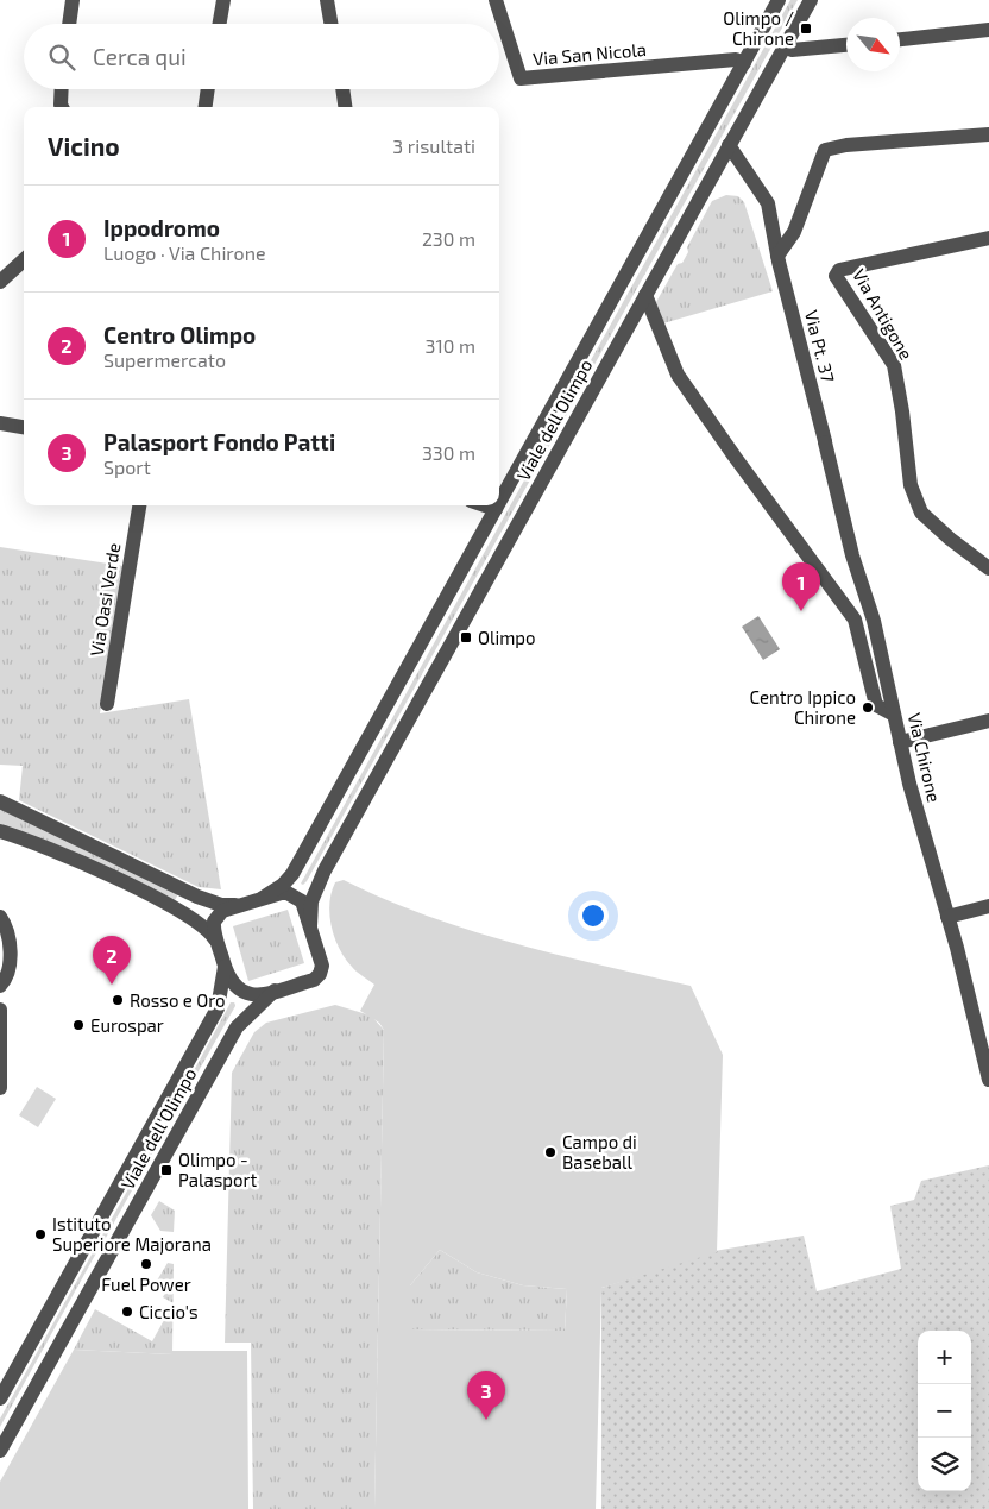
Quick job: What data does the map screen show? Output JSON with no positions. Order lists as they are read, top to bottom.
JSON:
{
  "streets": {
    "street": [
      "Via San Nicola",
      "Via Antigone",
      "Via Pt. 37",
      "Viale dell'Olimpo",
      "Via Oasi Verde",
      "Via Chirone"
    ]
  },
  "crossings": [
    ["Via San Nicola", "Viale dell'Olimpo"],
    ["Via Pt. 37", "Via Chirone"]
  ],
  "places": {
    "transit": ["Olimpo / Chirone", "Olimpo", "Olimpo - Palasport"],
    "other": [
      "Centro Ippico Chirone",
      "Rosso e Oro",
      "Eurospar",
      "Campo di Baseball",
      "Istituto Superiore Majorana",
      "Fuel Power",
      "Ciccio's"
    ]
  },
  "north": "bottom right",
  "page": {
    "search": "Cerca qui",
    "heading": ["Vicino", "3 risultati"],
    "list": [
      {
        "mark": "1",
        "name": "Ippodromo",
        "note": "Luogo · Via Chirone",
        "value": "230 m"
      },
      {
        "mark": "2",
        "name": "Centro Olimpo",
        "note": "Supermercato",
        "value": "310 m"
      },
      {
        "mark": "3",
        "name": "Palasport Fondo Patti",
        "note": "Sport",
        "value": "330 m"
      }
    ],
    "pins": ["1", "2", "3"],
    "map_buttons": ["+", "−"]
  }
}
